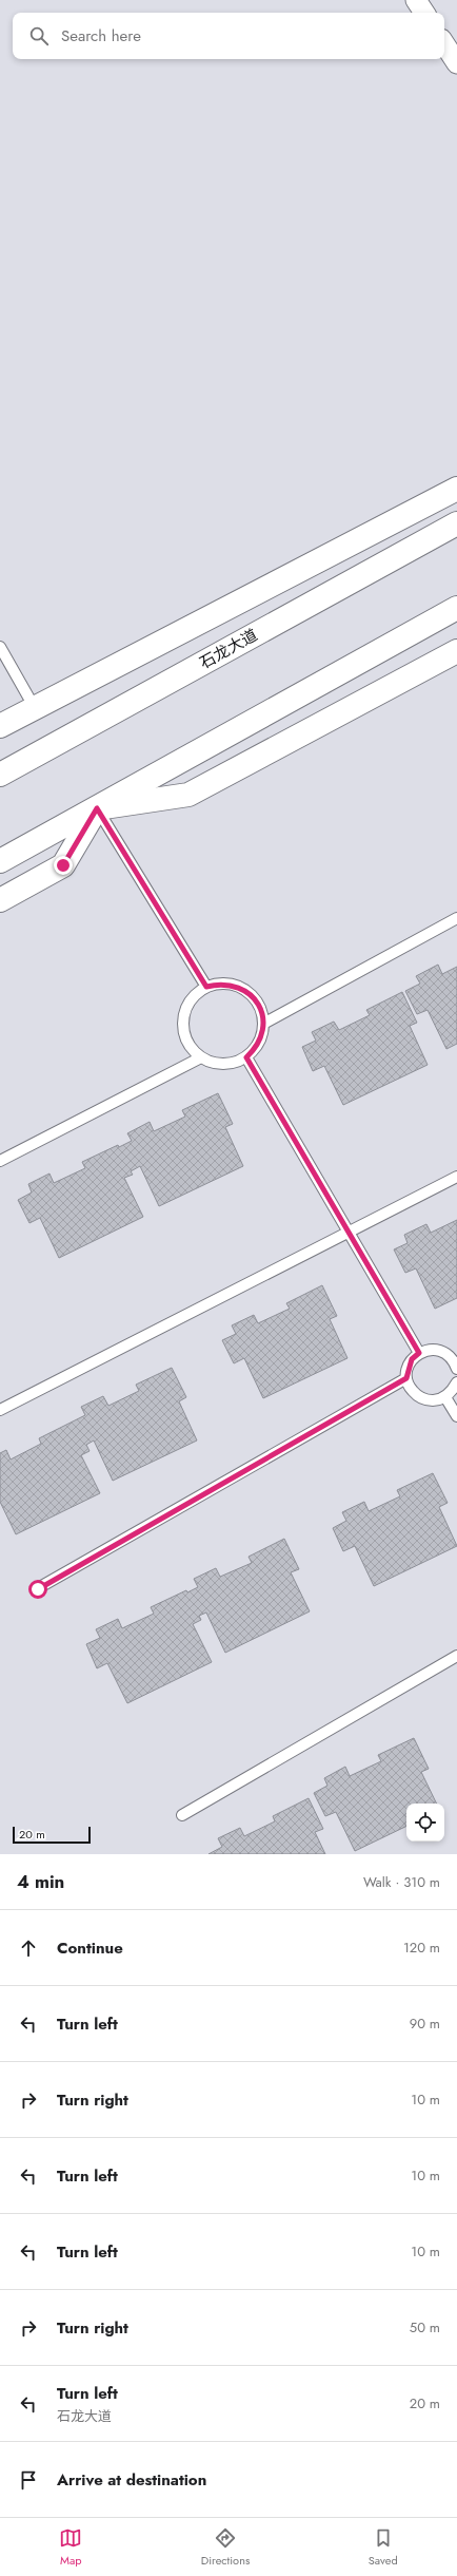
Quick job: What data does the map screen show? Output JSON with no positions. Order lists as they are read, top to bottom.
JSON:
{
  "streets": {
    "street": ["石龙大道"]
  },
  "scale_bar": "20 m",
  "page": {
    "search": "Search here",
    "scale": "20 m",
    "heading": ["4 min", "Walk · 310 m"],
    "list": [
      ["Continue", "120 m"],
      ["Turn left", "90 m"],
      ["Turn right", "10 m"],
      ["Turn left", "10 m"],
      ["Turn left", "10 m"],
      ["Turn right", "50 m"],
      ["Turn left", "石龙大道", "20 m"],
      "Arrive at destination"
    ],
    "nav": ["Map", "Directions", "Saved"]
  }
}
